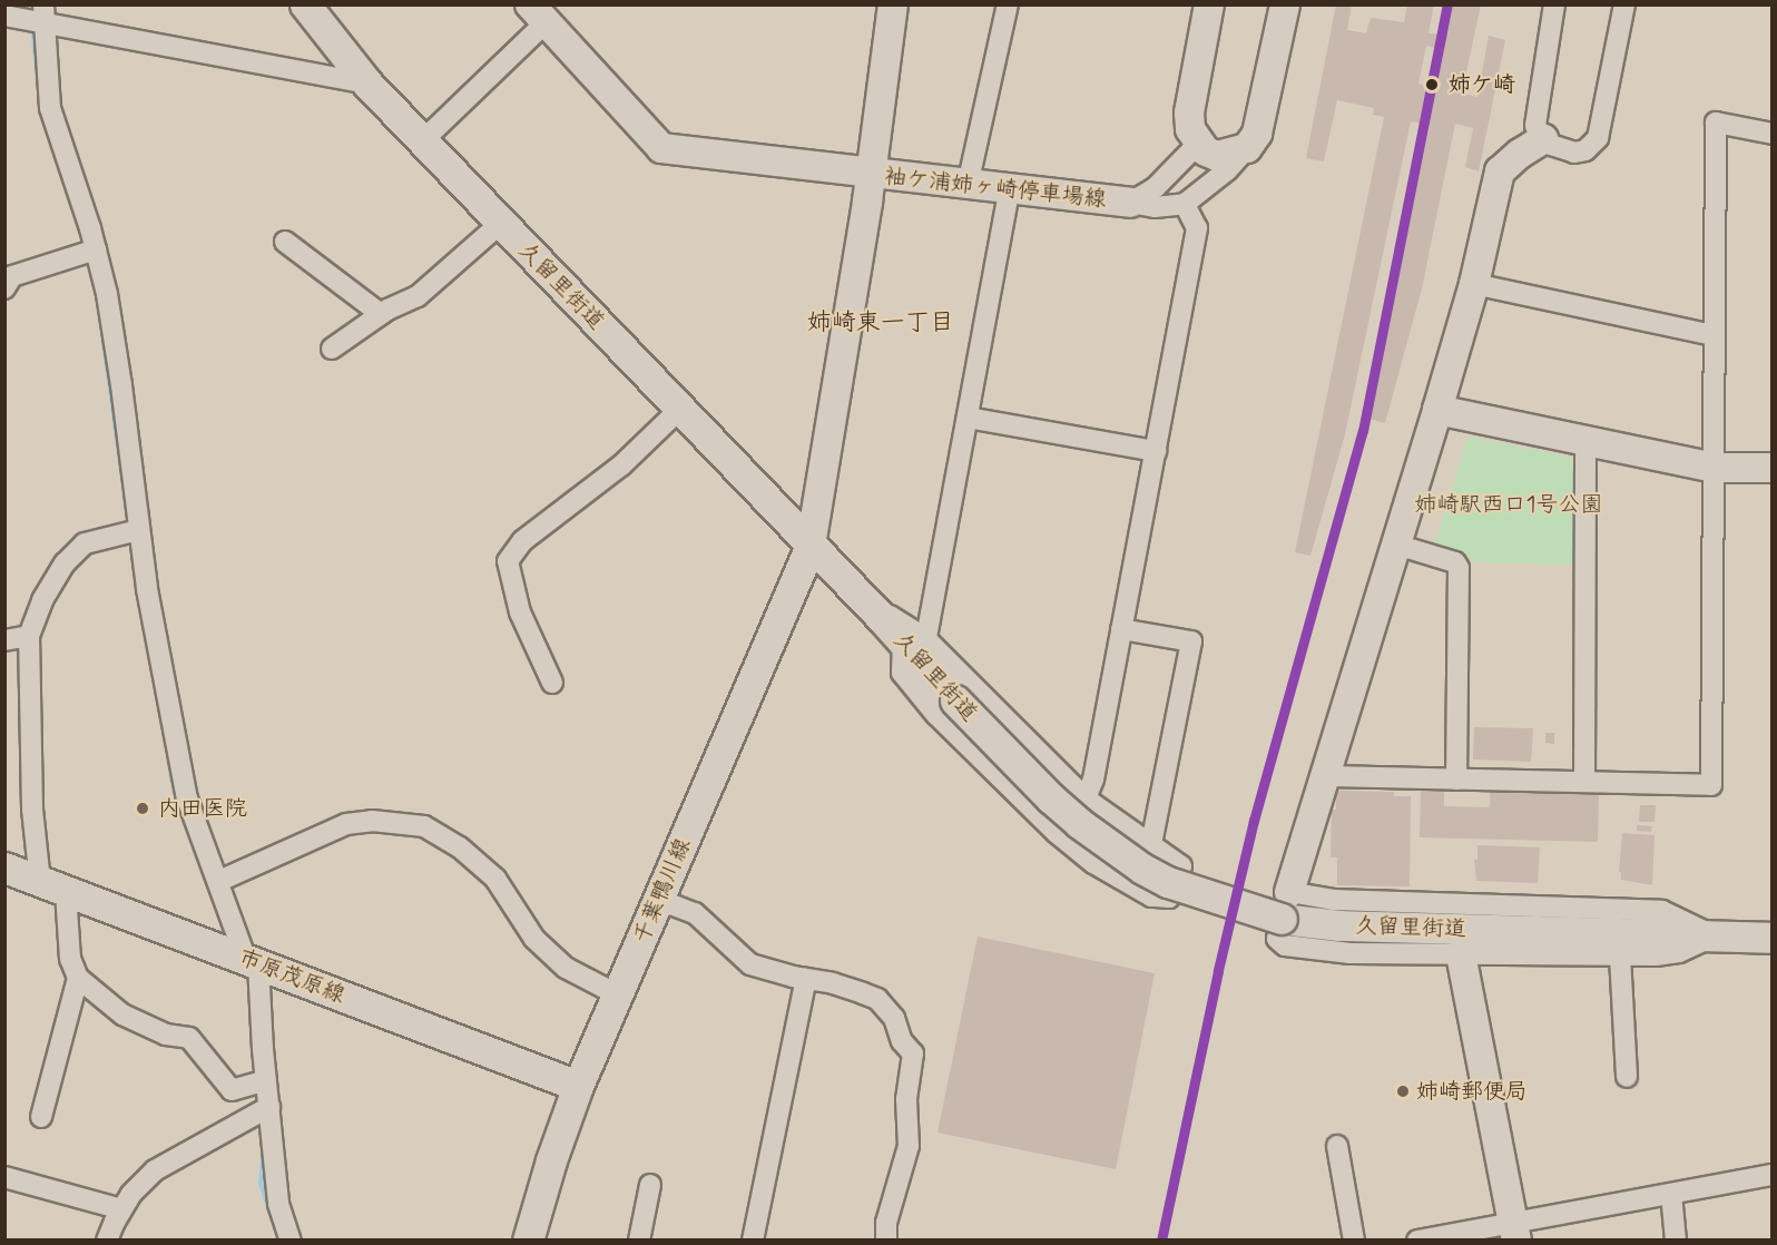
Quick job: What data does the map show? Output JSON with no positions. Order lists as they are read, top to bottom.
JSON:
{
  "streets": {
    "main road": ["久留里街道", "千葉鴨川線", "市原茂原線"],
    "street": ["袖ケ浦姉ヶ崎停車場線"]
  },
  "crossings": [
    ["久留里街道", "千葉鴨川線"],
    ["千葉鴨川線", "市原茂原線"]
  ],
  "districts": ["姉崎東一丁目"],
  "parks": ["姉崎駅西口1号公園"],
  "places": ["姉ケ崎", "内田医院", "姉崎郵便局"]
}
